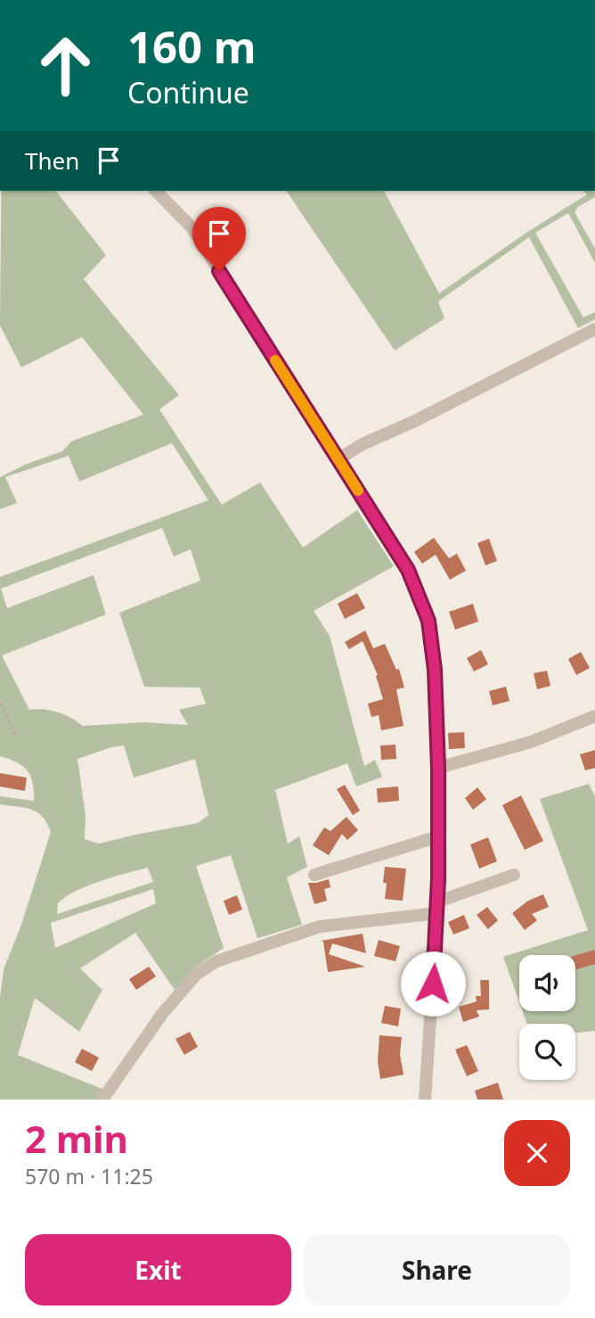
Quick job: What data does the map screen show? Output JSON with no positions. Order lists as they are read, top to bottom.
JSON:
{
  "page": {
    "turn": ["160 m", "Continue"],
    "then": "Then",
    "heading": ["2 min", "570 m · 11:25"],
    "buttons": ["Exit", "Share"]
  }
}
